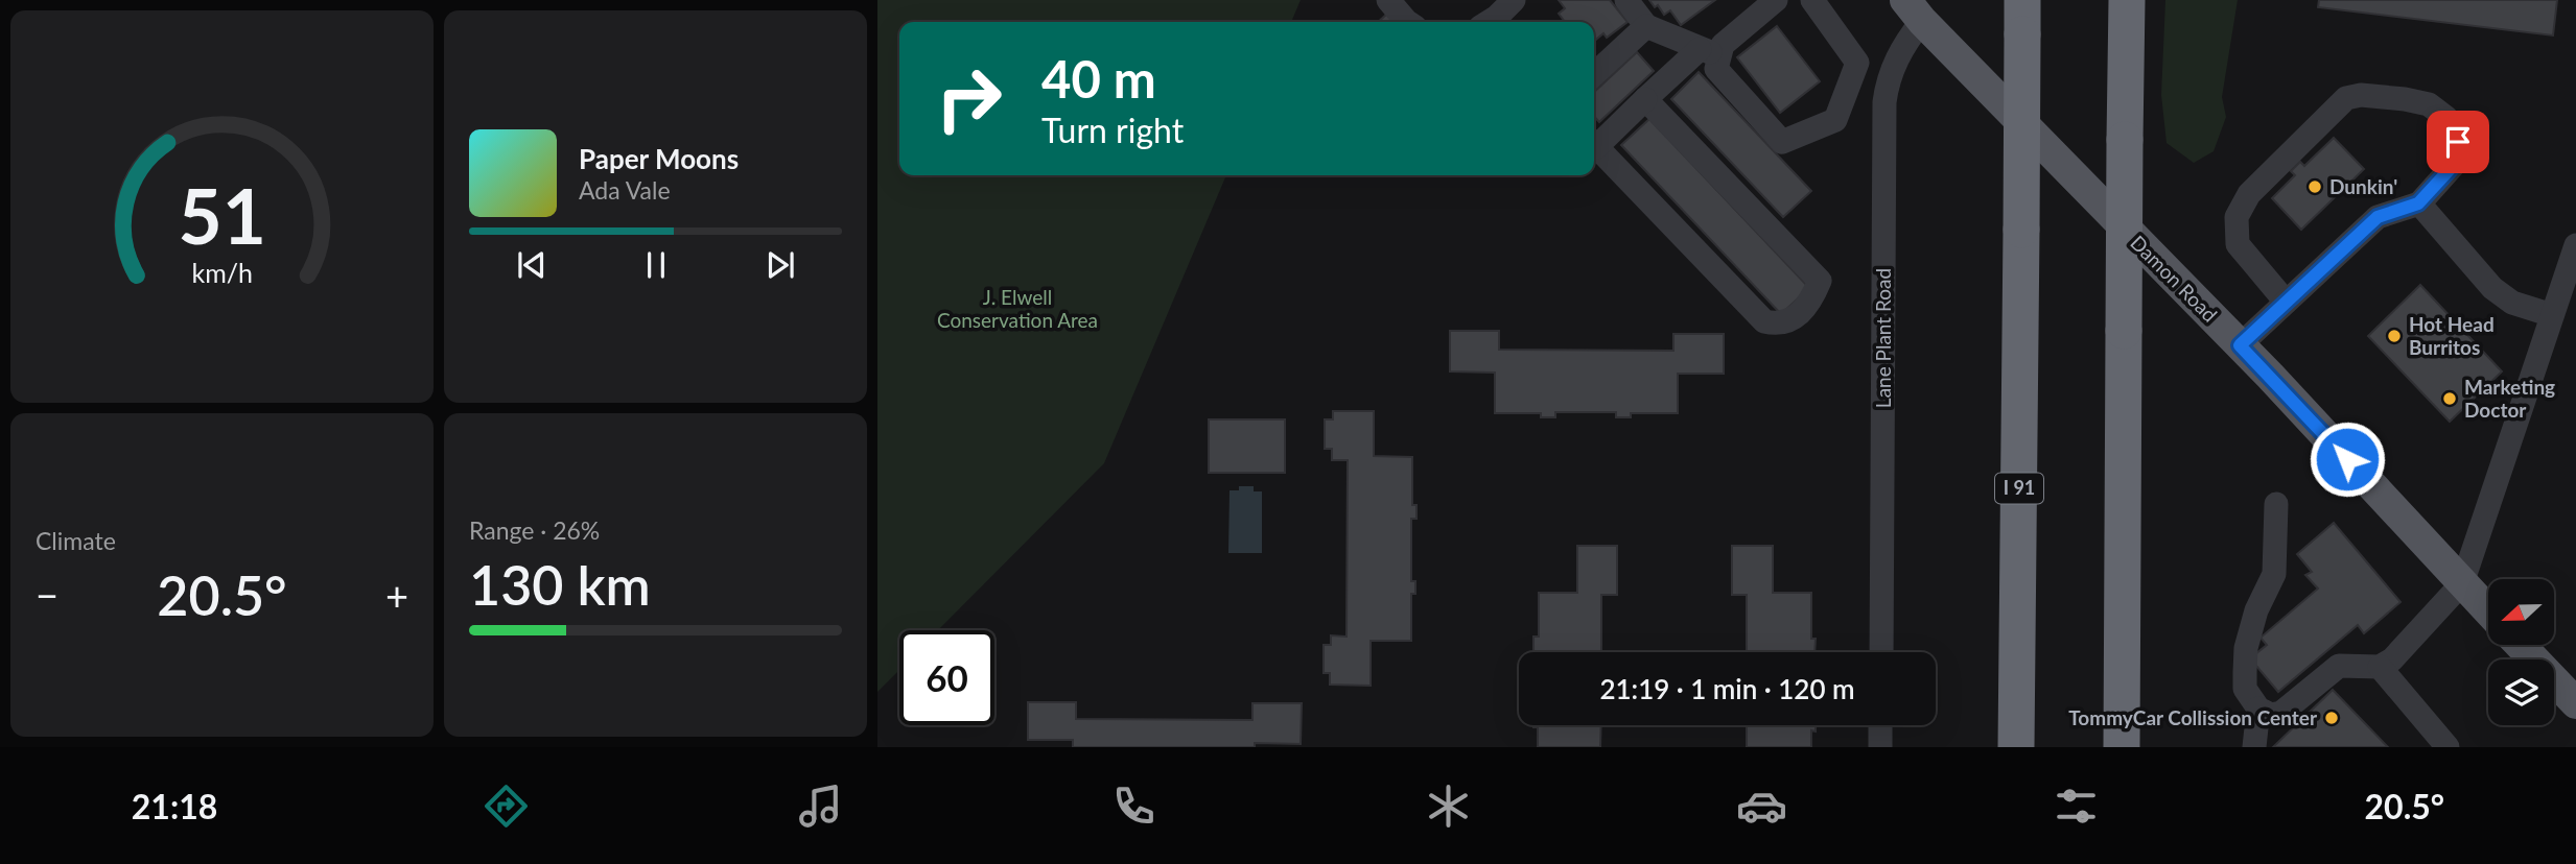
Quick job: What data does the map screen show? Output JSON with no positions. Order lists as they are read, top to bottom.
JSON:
{
  "streets": {
    "highway": ["I 91"],
    "main road": ["Damon Road"],
    "street": ["Lane Plant Road"]
  },
  "crossings": [
    ["Damon Road", "Lane Plant Road"]
  ],
  "parks": ["J. Elwell Conservation Area"],
  "places": [
    "Dunkin'",
    "Hot Head Burritos",
    "Marketing Doctor",
    "TommyCar Collission Center"
  ],
  "north": "left",
  "page": {
    "turn": ["40 m", "Turn right"],
    "song": ["Paper Moons", "Ada Vale"],
    "tile": [
      "Climate",
      ["Range · 26%", "130 km"]
    ],
    "heat": ["−", "20.5°", "+"],
    "limit": "60",
    "trip": "21:19 · 1 min · 120 m",
    "tabs": ["21:18", "20.5°"],
    "gauge": ["51", "km/h"]
  }
}
